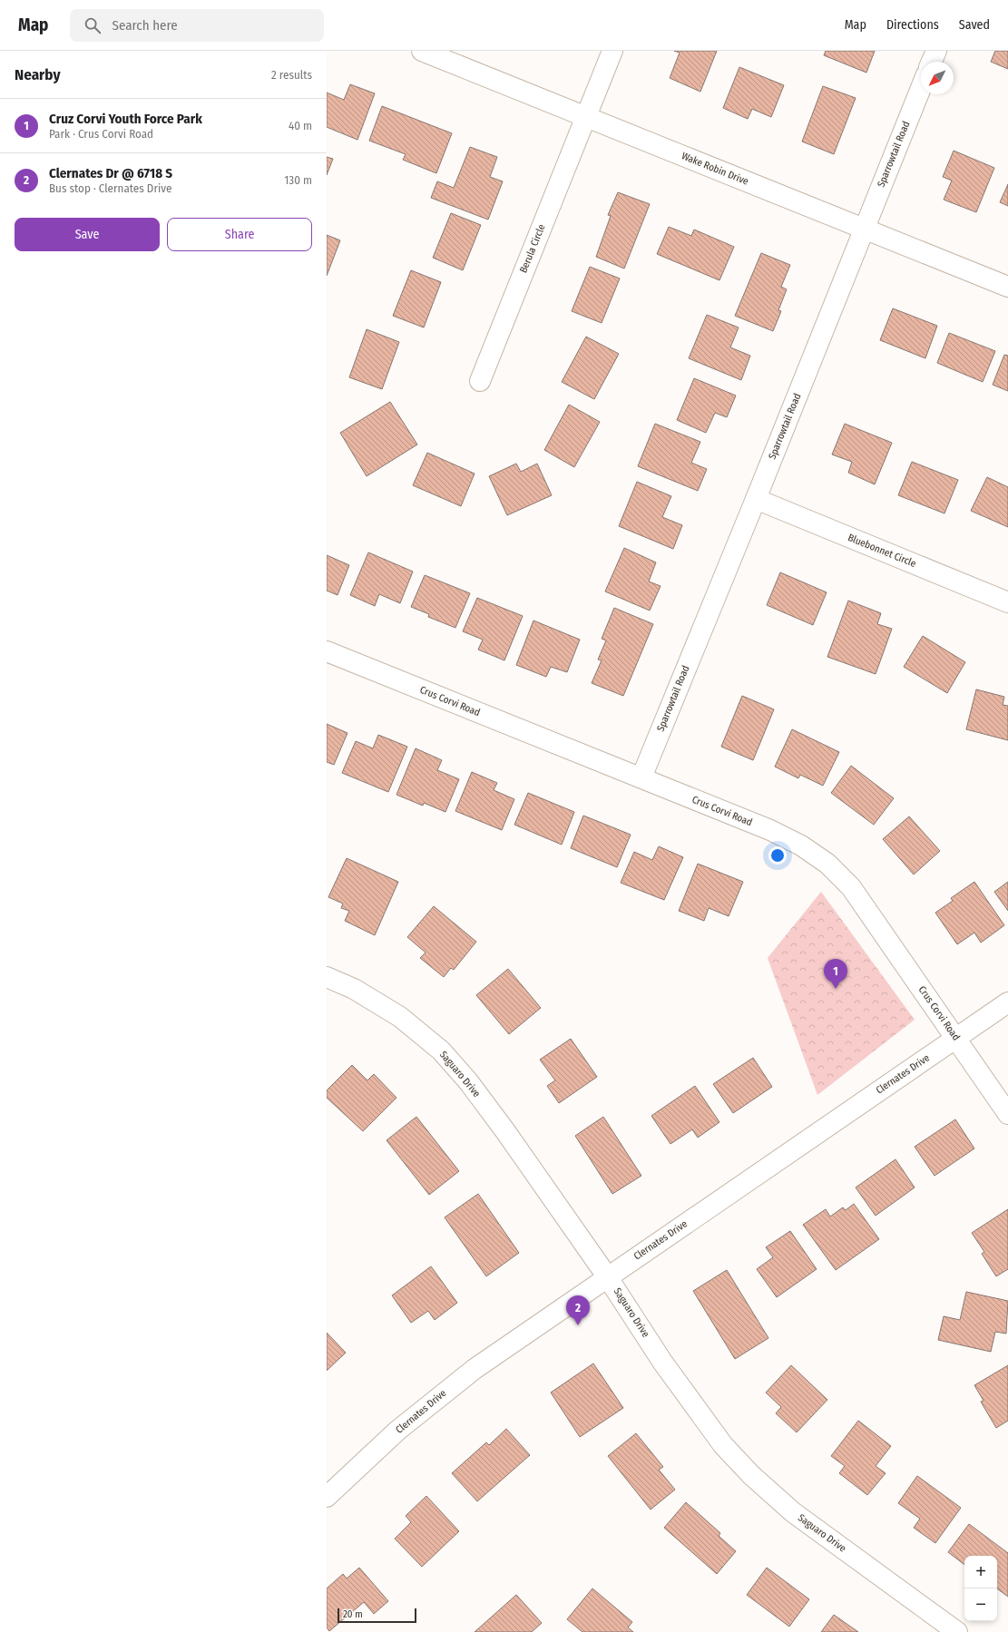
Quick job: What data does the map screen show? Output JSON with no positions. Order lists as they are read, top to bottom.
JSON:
{
  "streets": {
    "street": [
      "Sparrowtail Road",
      "Wake Robin Drive",
      "Berula Circle",
      "Bluebonnet Circle",
      "Crus Corvi Road",
      "Saguaro Drive",
      "Clernates Drive"
    ]
  },
  "crossings": [
    ["Sparrowtail Road", "Wake Robin Drive"],
    ["Sparrowtail Road", "Bluebonnet Circle"],
    ["Sparrowtail Road", "Crus Corvi Road"],
    ["Wake Robin Drive", "Berula Circle"],
    ["Crus Corvi Road", "Clernates Drive"],
    ["Saguaro Drive", "Clernates Drive"]
  ],
  "scale_bar": "20 m",
  "north": "bottom left",
  "page": {
    "header": "Map",
    "search": "Search here",
    "nav": ["Map", "Directions", "Saved"],
    "heading": ["Nearby", "2 results"],
    "list": [
      {
        "mark": "1",
        "name": "Cruz Corvi Youth Force Park",
        "note": "Park · Crus Corvi Road",
        "value": "40 m"
      },
      {
        "mark": "2",
        "name": "Clernates Dr @ 6718 S",
        "note": "Bus stop · Clernates Drive",
        "value": "130 m"
      }
    ],
    "buttons": ["Save", "Share"],
    "pins": ["1", "2"],
    "map_buttons": ["+", "−"],
    "scale": "20 m"
  }
}
